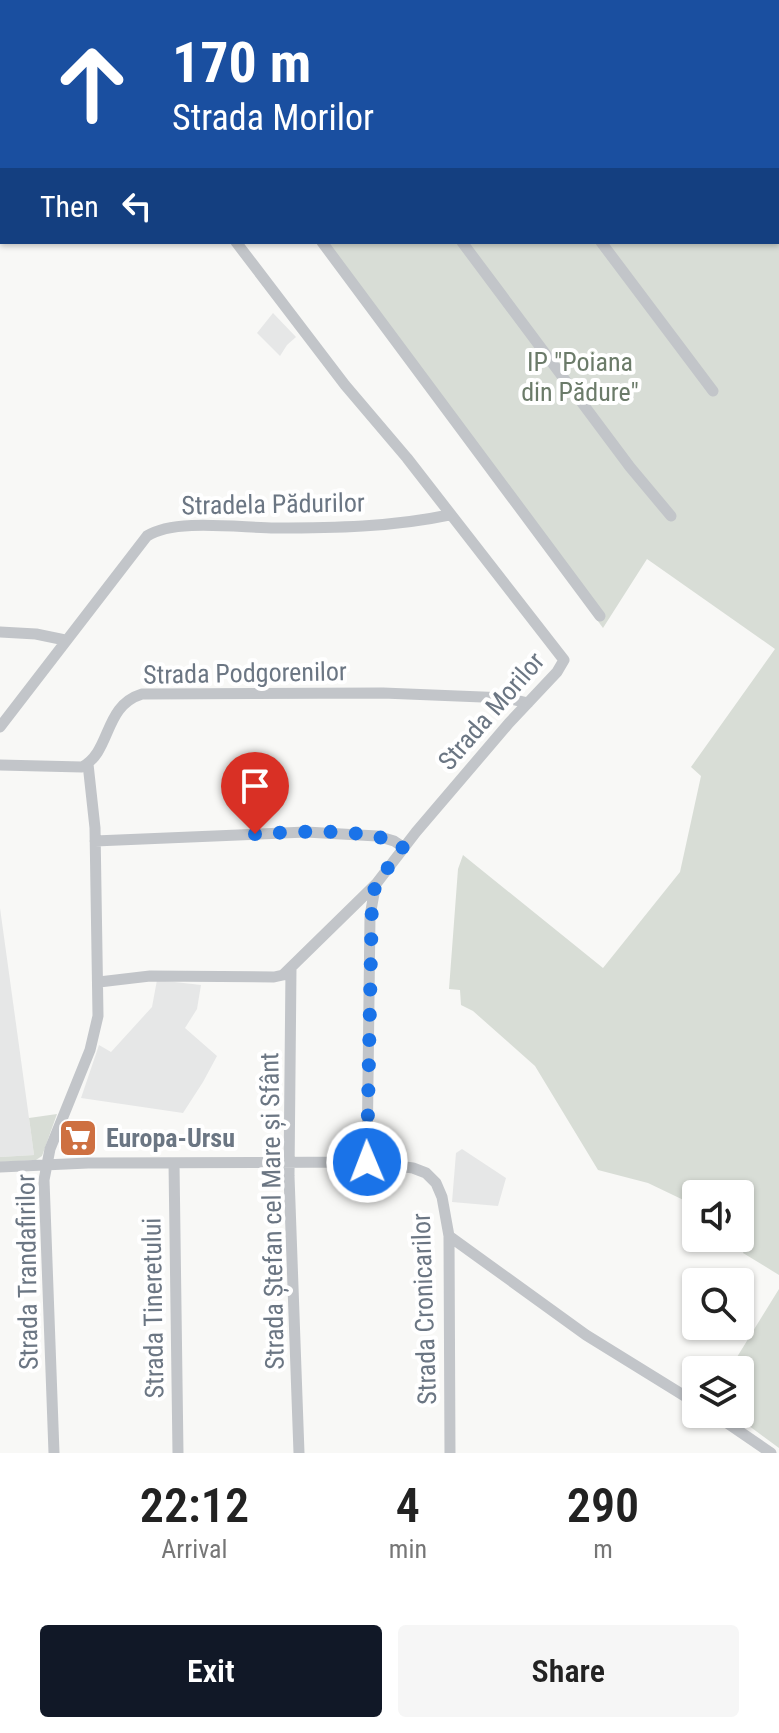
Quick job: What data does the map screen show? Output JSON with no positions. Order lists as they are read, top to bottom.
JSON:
{
  "streets": {
    "street": [
      "Stradela Pădurilor",
      "Strada Podgorenilor",
      "Strada Morilor",
      "Strada Ștefan cel Mare și Sfânt",
      "Strada Trandafirilor",
      "Strada Tineretului",
      "Strada Cronicarilor"
    ]
  },
  "crossings": [
    ["Stradela Pădurilor", "Strada Morilor"],
    ["Strada Podgorenilor", "Strada Morilor"],
    ["Strada Podgorenilor", "Strada Trandafirilor"],
    ["Strada Morilor", "Strada Ștefan cel Mare și Sfânt"],
    ["Strada Ștefan cel Mare și Sfânt", "Strada Cronicarilor"],
    ["Strada Trandafirilor", "Strada Cronicarilor"],
    ["Strada Tineretului", "Strada Cronicarilor"]
  ],
  "parks": ["IP \"Poiana din Pădure\""],
  "places": {
    "supermarket": ["Europa-Ursu"]
  },
  "page": {
    "turn": ["170 m", "Strada Morilor"],
    "then": "Then",
    "eta": [
      "22:12",
      "Arrival",
      "4",
      "min",
      "290",
      "m"
    ],
    "buttons": ["Exit", "Share"]
  }
}
